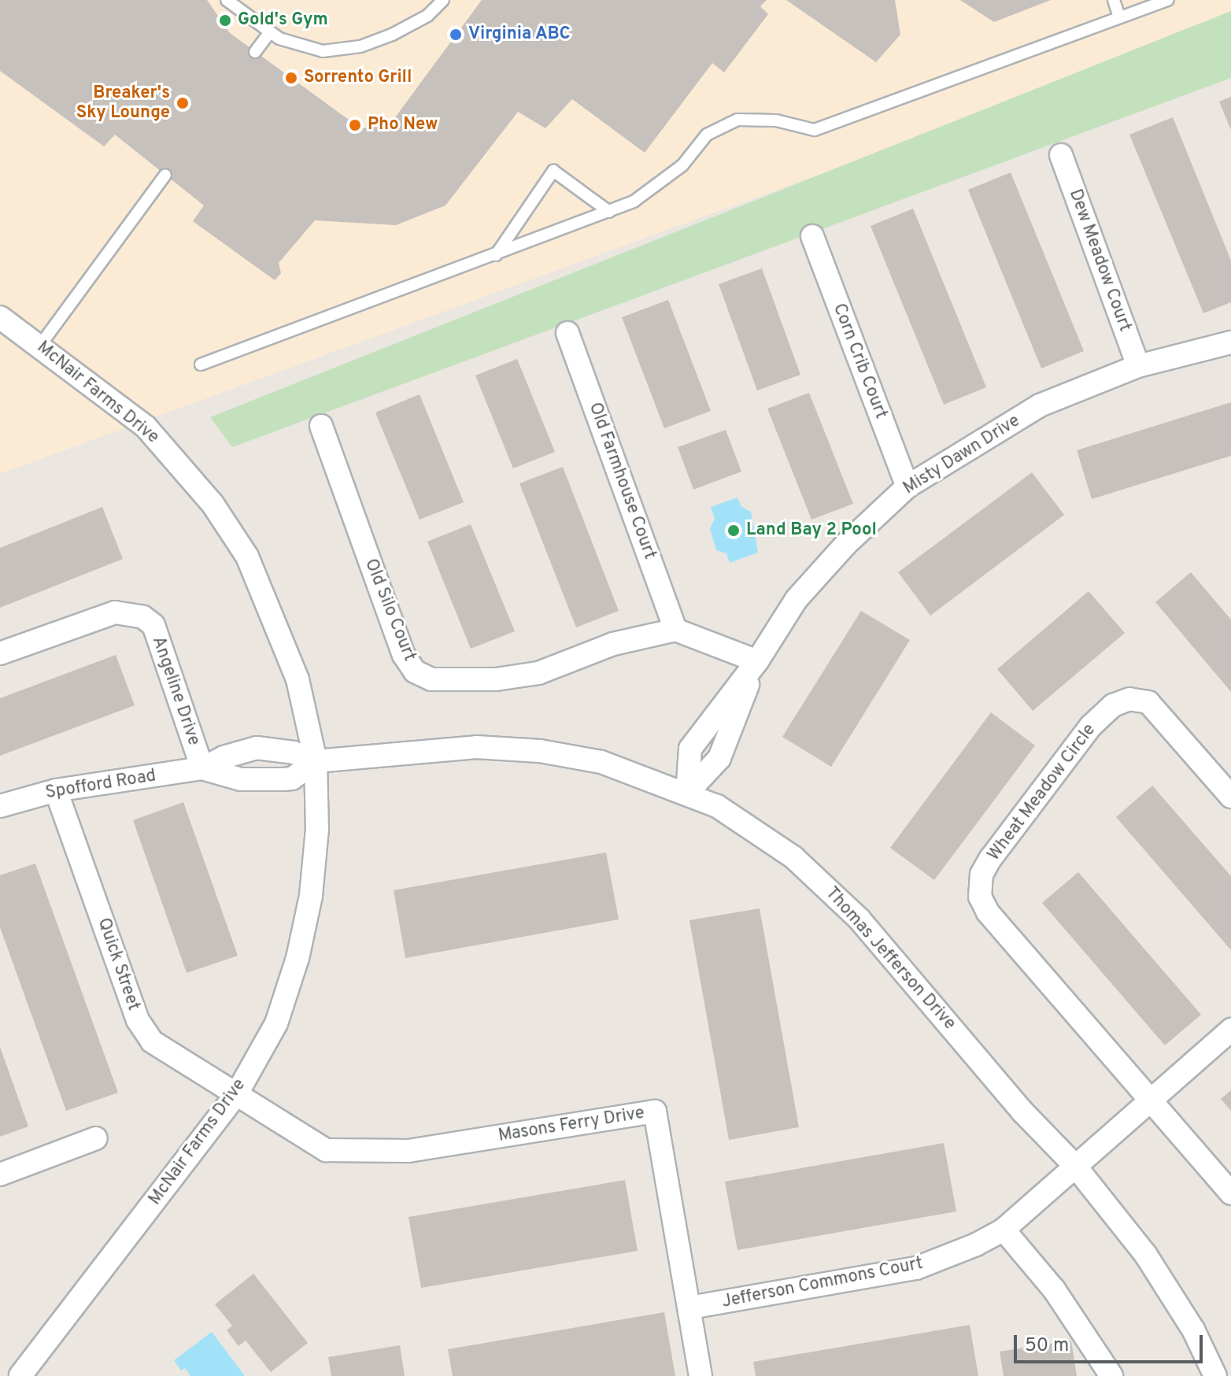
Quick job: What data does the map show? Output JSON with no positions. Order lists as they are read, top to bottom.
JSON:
{
  "streets": {
    "street": [
      "Dew Meadow Court",
      "Corn Crib Court",
      "McNair Farms Drive",
      "Misty Dawn Drive",
      "Old Farmhouse Court",
      "Old Silo Court",
      "Angeline Drive",
      "Spofford Road",
      "Wheat Meadow Circle",
      "Thomas Jefferson Drive",
      "Quick Street",
      "Masons Ferry Drive",
      "Jefferson Commons Court"
    ]
  },
  "crossings": [
    ["Dew Meadow Court", "Misty Dawn Drive"],
    ["Corn Crib Court", "Misty Dawn Drive"],
    ["McNair Farms Drive", "Spofford Road"],
    ["McNair Farms Drive", "Thomas Jefferson Drive"],
    ["McNair Farms Drive", "Quick Street"],
    ["McNair Farms Drive", "Masons Ferry Drive"],
    ["Misty Dawn Drive", "Thomas Jefferson Drive"],
    ["Old Farmhouse Court", "Old Silo Court"],
    ["Angeline Drive", "Spofford Road"],
    ["Spofford Road", "Thomas Jefferson Drive"],
    ["Spofford Road", "Quick Street"],
    ["Wheat Meadow Circle", "Jefferson Commons Court"],
    ["Thomas Jefferson Drive", "Jefferson Commons Court"],
    ["Quick Street", "Masons Ferry Drive"],
    ["Masons Ferry Drive", "Jefferson Commons Court"]
  ],
  "places": [
    "Gold's Gym",
    "Virginia ABC",
    "Sorrento Grill",
    "Breaker's Sky Lounge",
    "Pho New",
    "Land Bay 2 Pool"
  ],
  "scale_bar": "50 m"
}
